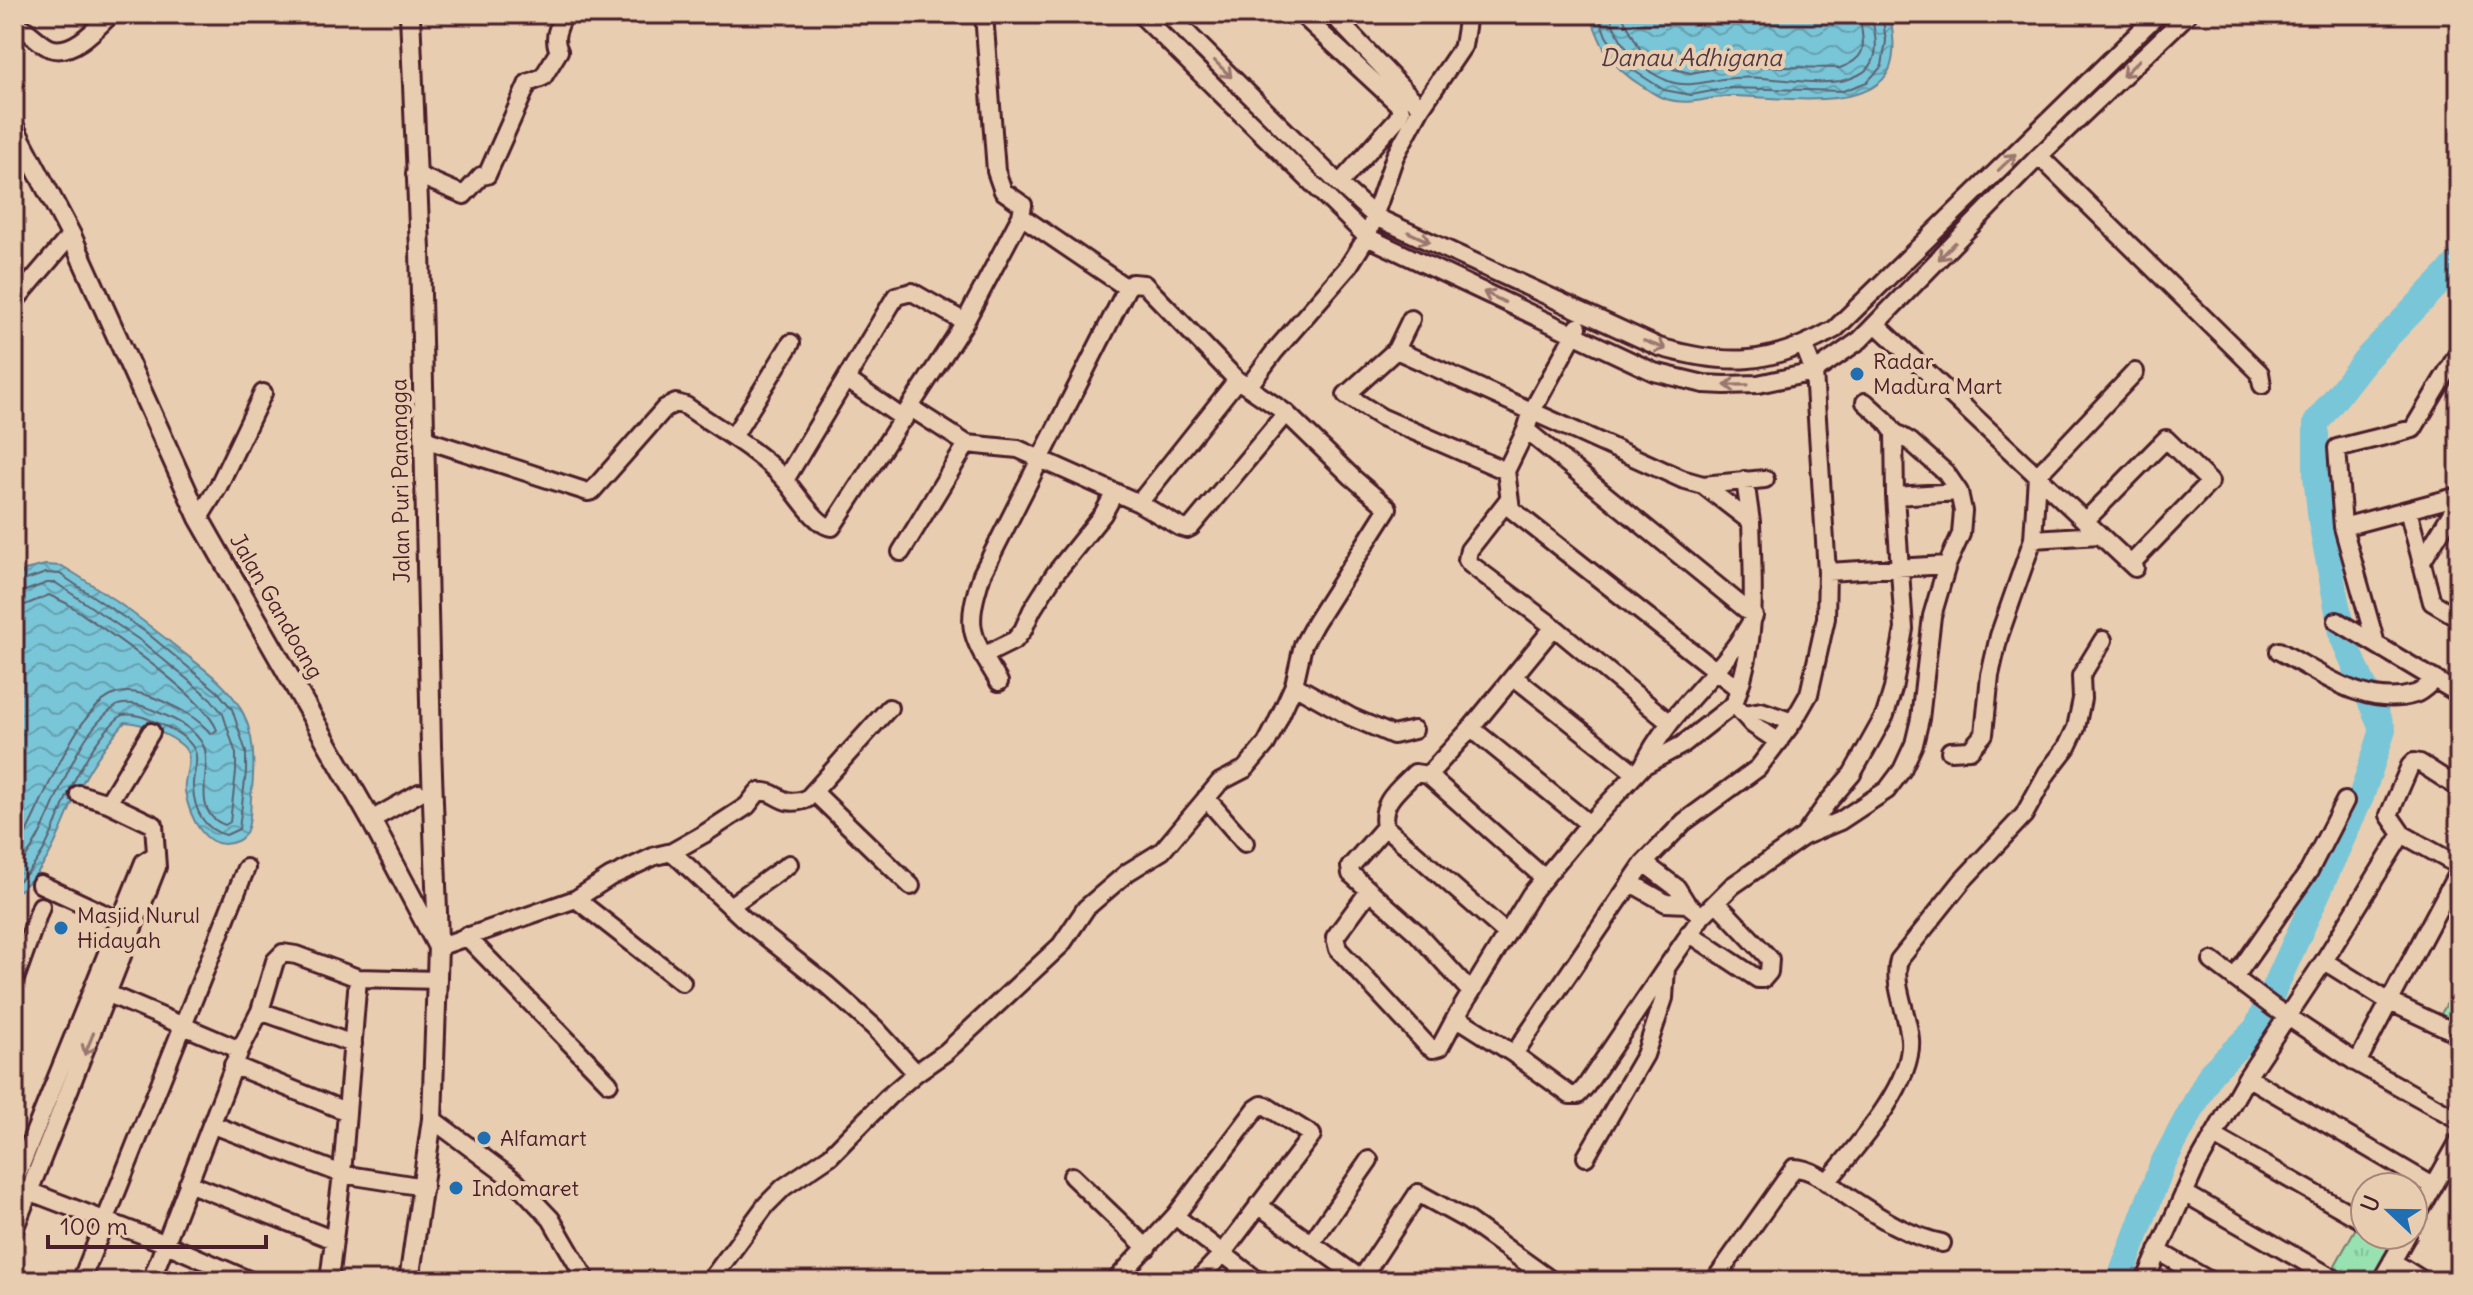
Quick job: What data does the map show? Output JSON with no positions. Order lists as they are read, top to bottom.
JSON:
{
  "streets": {
    "street": ["Jalan Puri Panangga", "Jalan Gandoang"]
  },
  "crossings": [
    ["Jalan Puri Panangga", "Jalan Gandoang"]
  ],
  "water": ["Danau Adhigana"],
  "places": [
    "Radar Madura Mart",
    "Masjid Nurul Hidayah",
    "Alfamart",
    "Indomaret"
  ],
  "scale_bar": "100 m",
  "north": "left"
}
